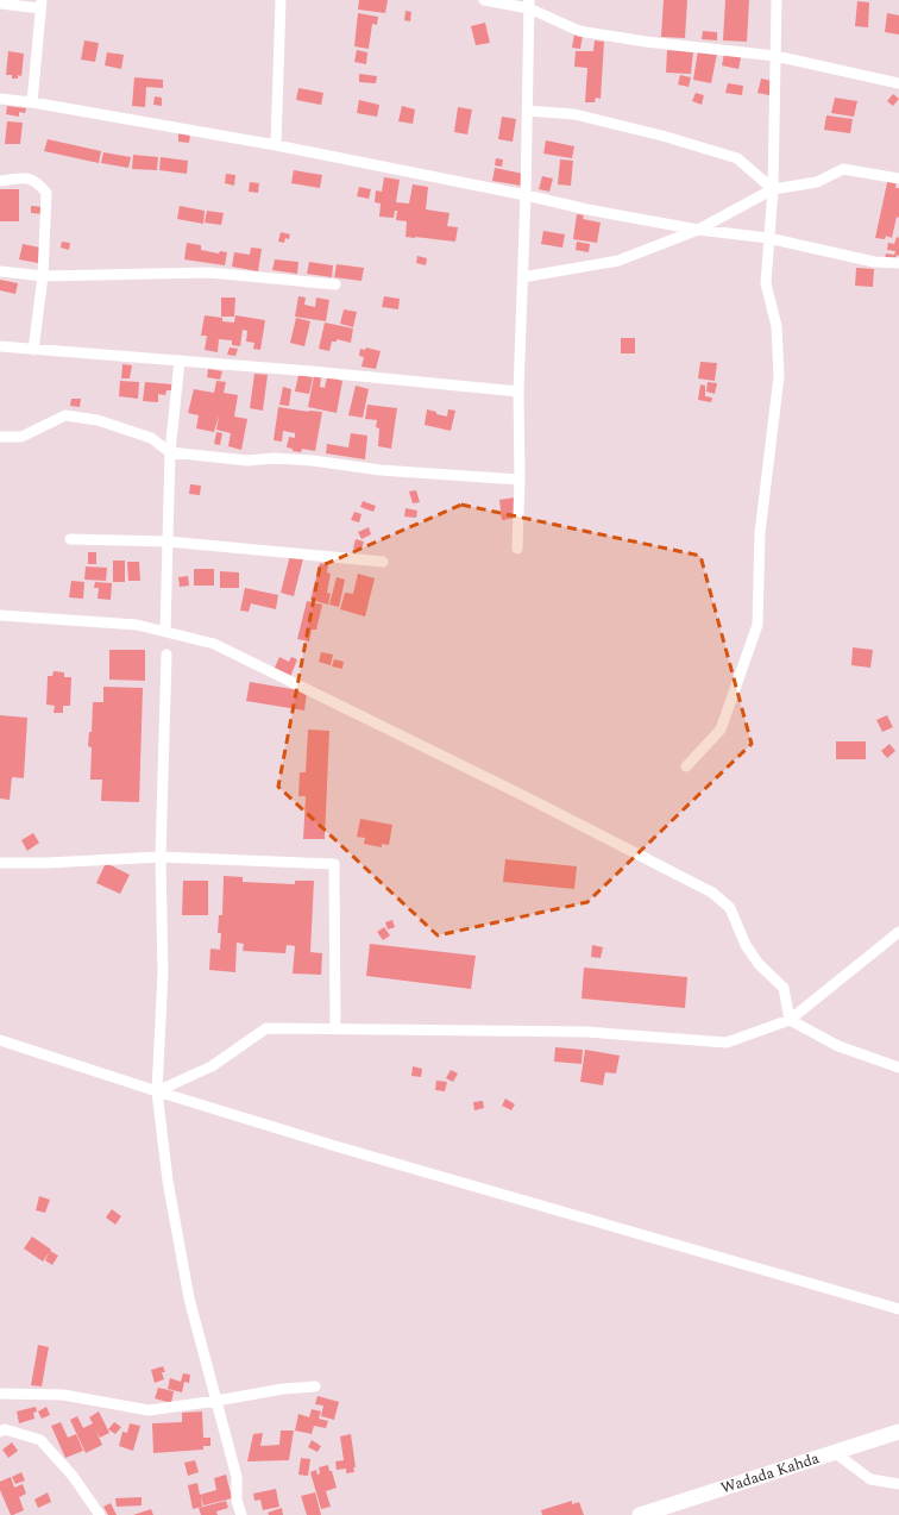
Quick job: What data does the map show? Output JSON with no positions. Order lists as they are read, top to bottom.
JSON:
{
  "streets": {
    "main road": ["Wadada Kahda"]
  }
}
